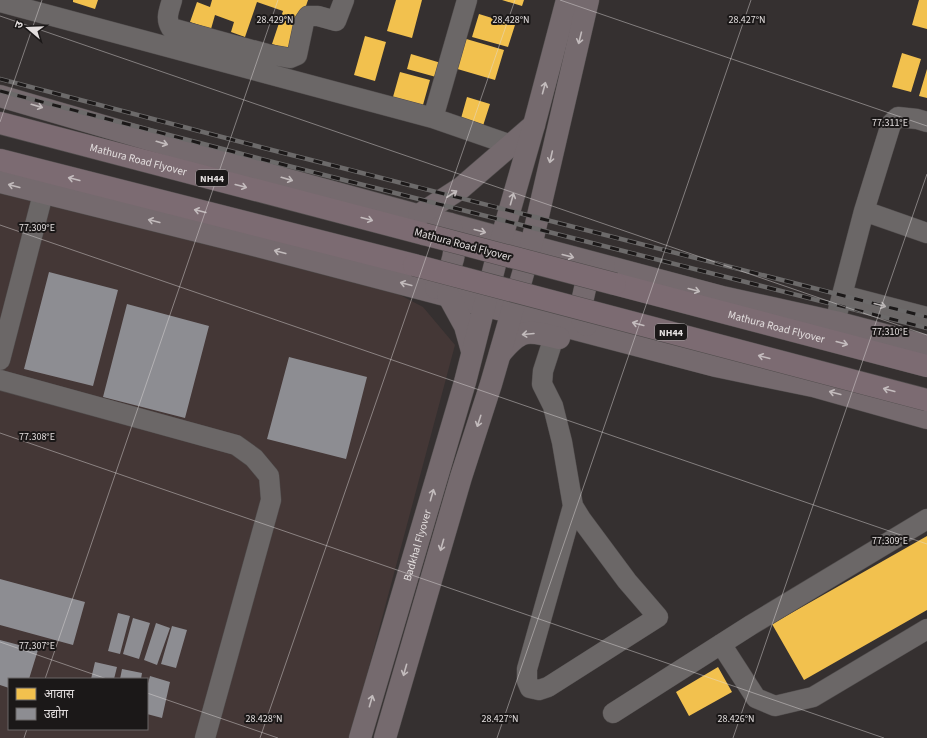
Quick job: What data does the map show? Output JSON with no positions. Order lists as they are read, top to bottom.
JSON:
{
  "streets": {
    "highway": ["Mathura Road Flyover", "NH44"],
    "main road": ["Badkhal Flyover"]
  },
  "legend": ["आवास", "उद्योग"],
  "north": "left",
  "coordinates": [
    "28.429°N",
    "28.428°N",
    "28.427°N",
    "77.311°E",
    "77.309°E",
    "77.310°E",
    "77.308°E",
    "77.307°E",
    "28.426°N"
  ]
}
